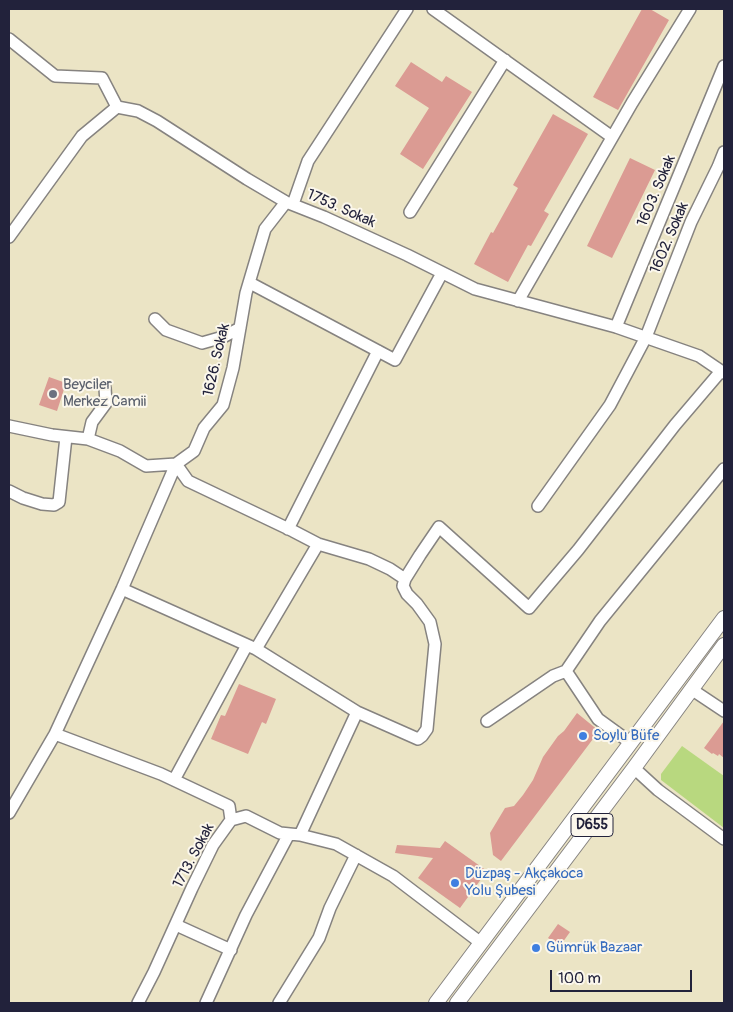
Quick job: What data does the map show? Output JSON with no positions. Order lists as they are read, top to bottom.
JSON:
{
  "streets": {
    "main road": ["D655"],
    "street": [
      "1603. Sokak",
      "1753. Sokak",
      "1602. Sokak",
      "1626. Sokak",
      "1713. Sokak"
    ]
  },
  "crossings": [
    ["1603. Sokak", "1753. Sokak"],
    ["1753. Sokak", "1602. Sokak"],
    ["1753. Sokak", "1626. Sokak"]
  ],
  "places": [
    "Beyciler Merkez Camii",
    "Soylu Büfe",
    "Düzpaş - Akçakoca Yolu Şubesi",
    "Gümrük Bazaar"
  ],
  "scale_bar": "100 m"
}
